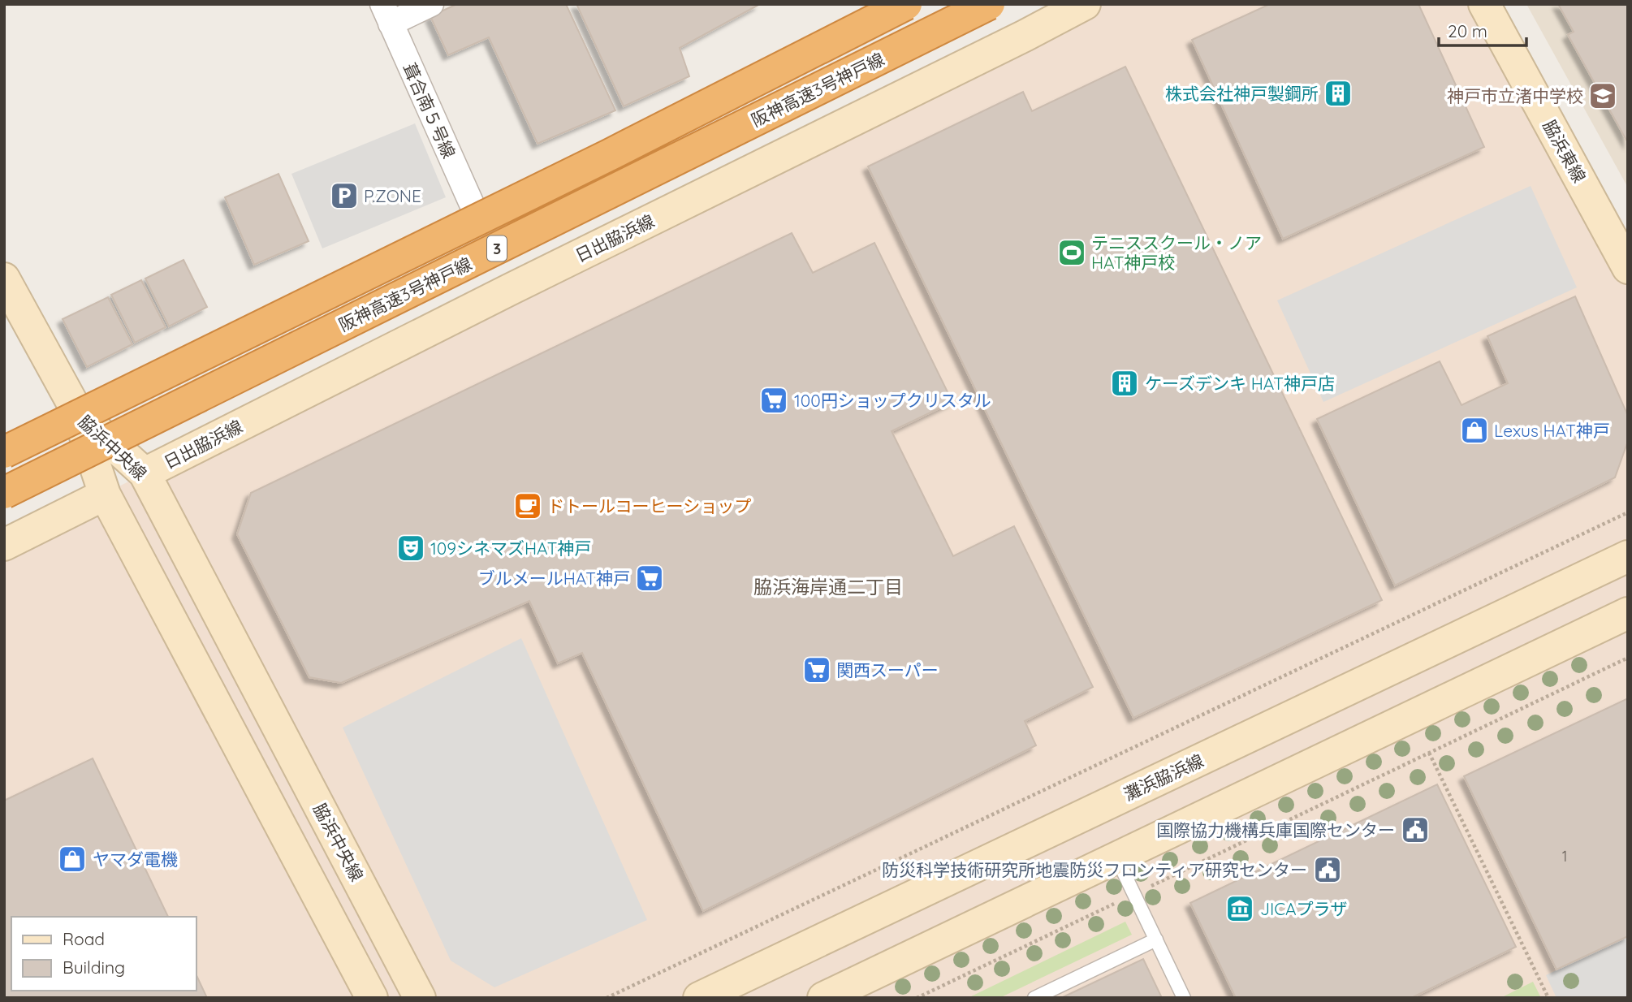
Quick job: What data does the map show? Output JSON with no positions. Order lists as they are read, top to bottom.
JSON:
{
  "streets": {
    "highway": ["阪神高速3号神戸線", "3"],
    "street": [
      "葺合南５号線",
      "脇浜東線",
      "日出脇浜線",
      "脇浜中央線",
      "灘浜脇浜線"
    ]
  },
  "crossings": [
    ["日出脇浜線", "脇浜中央線"]
  ],
  "districts": ["脇浜海岸通二丁目"],
  "places": {
    "building": ["株式会社神戸製鋼所", "ケーズデンキ HAT神戸店"],
    "school or university": ["神戸市立渚中学校"],
    "parking": ["P.ZONE"],
    "sports": ["テニススクール・ノア HAT神戸校"],
    "supermarket": ["100円ショップクリスタル", "ブルメールHAT神戸", "関西スーパー"],
    "shop": ["Lexus HAT神戸", "ヤマダ電機"],
    "cafe": ["ドトールコーヒーショップ"],
    "theatre": ["109シネマズHAT神戸"],
    "public building": ["国際協力機構兵庫国際センター", "防災科学技術研究所地震防災フロンティア研究センター"],
    "museum": ["JICAプラザ"]
  },
  "house_numbers": ["1"],
  "legend": ["Road", "Building"],
  "scale_bar": "20 m"
}
